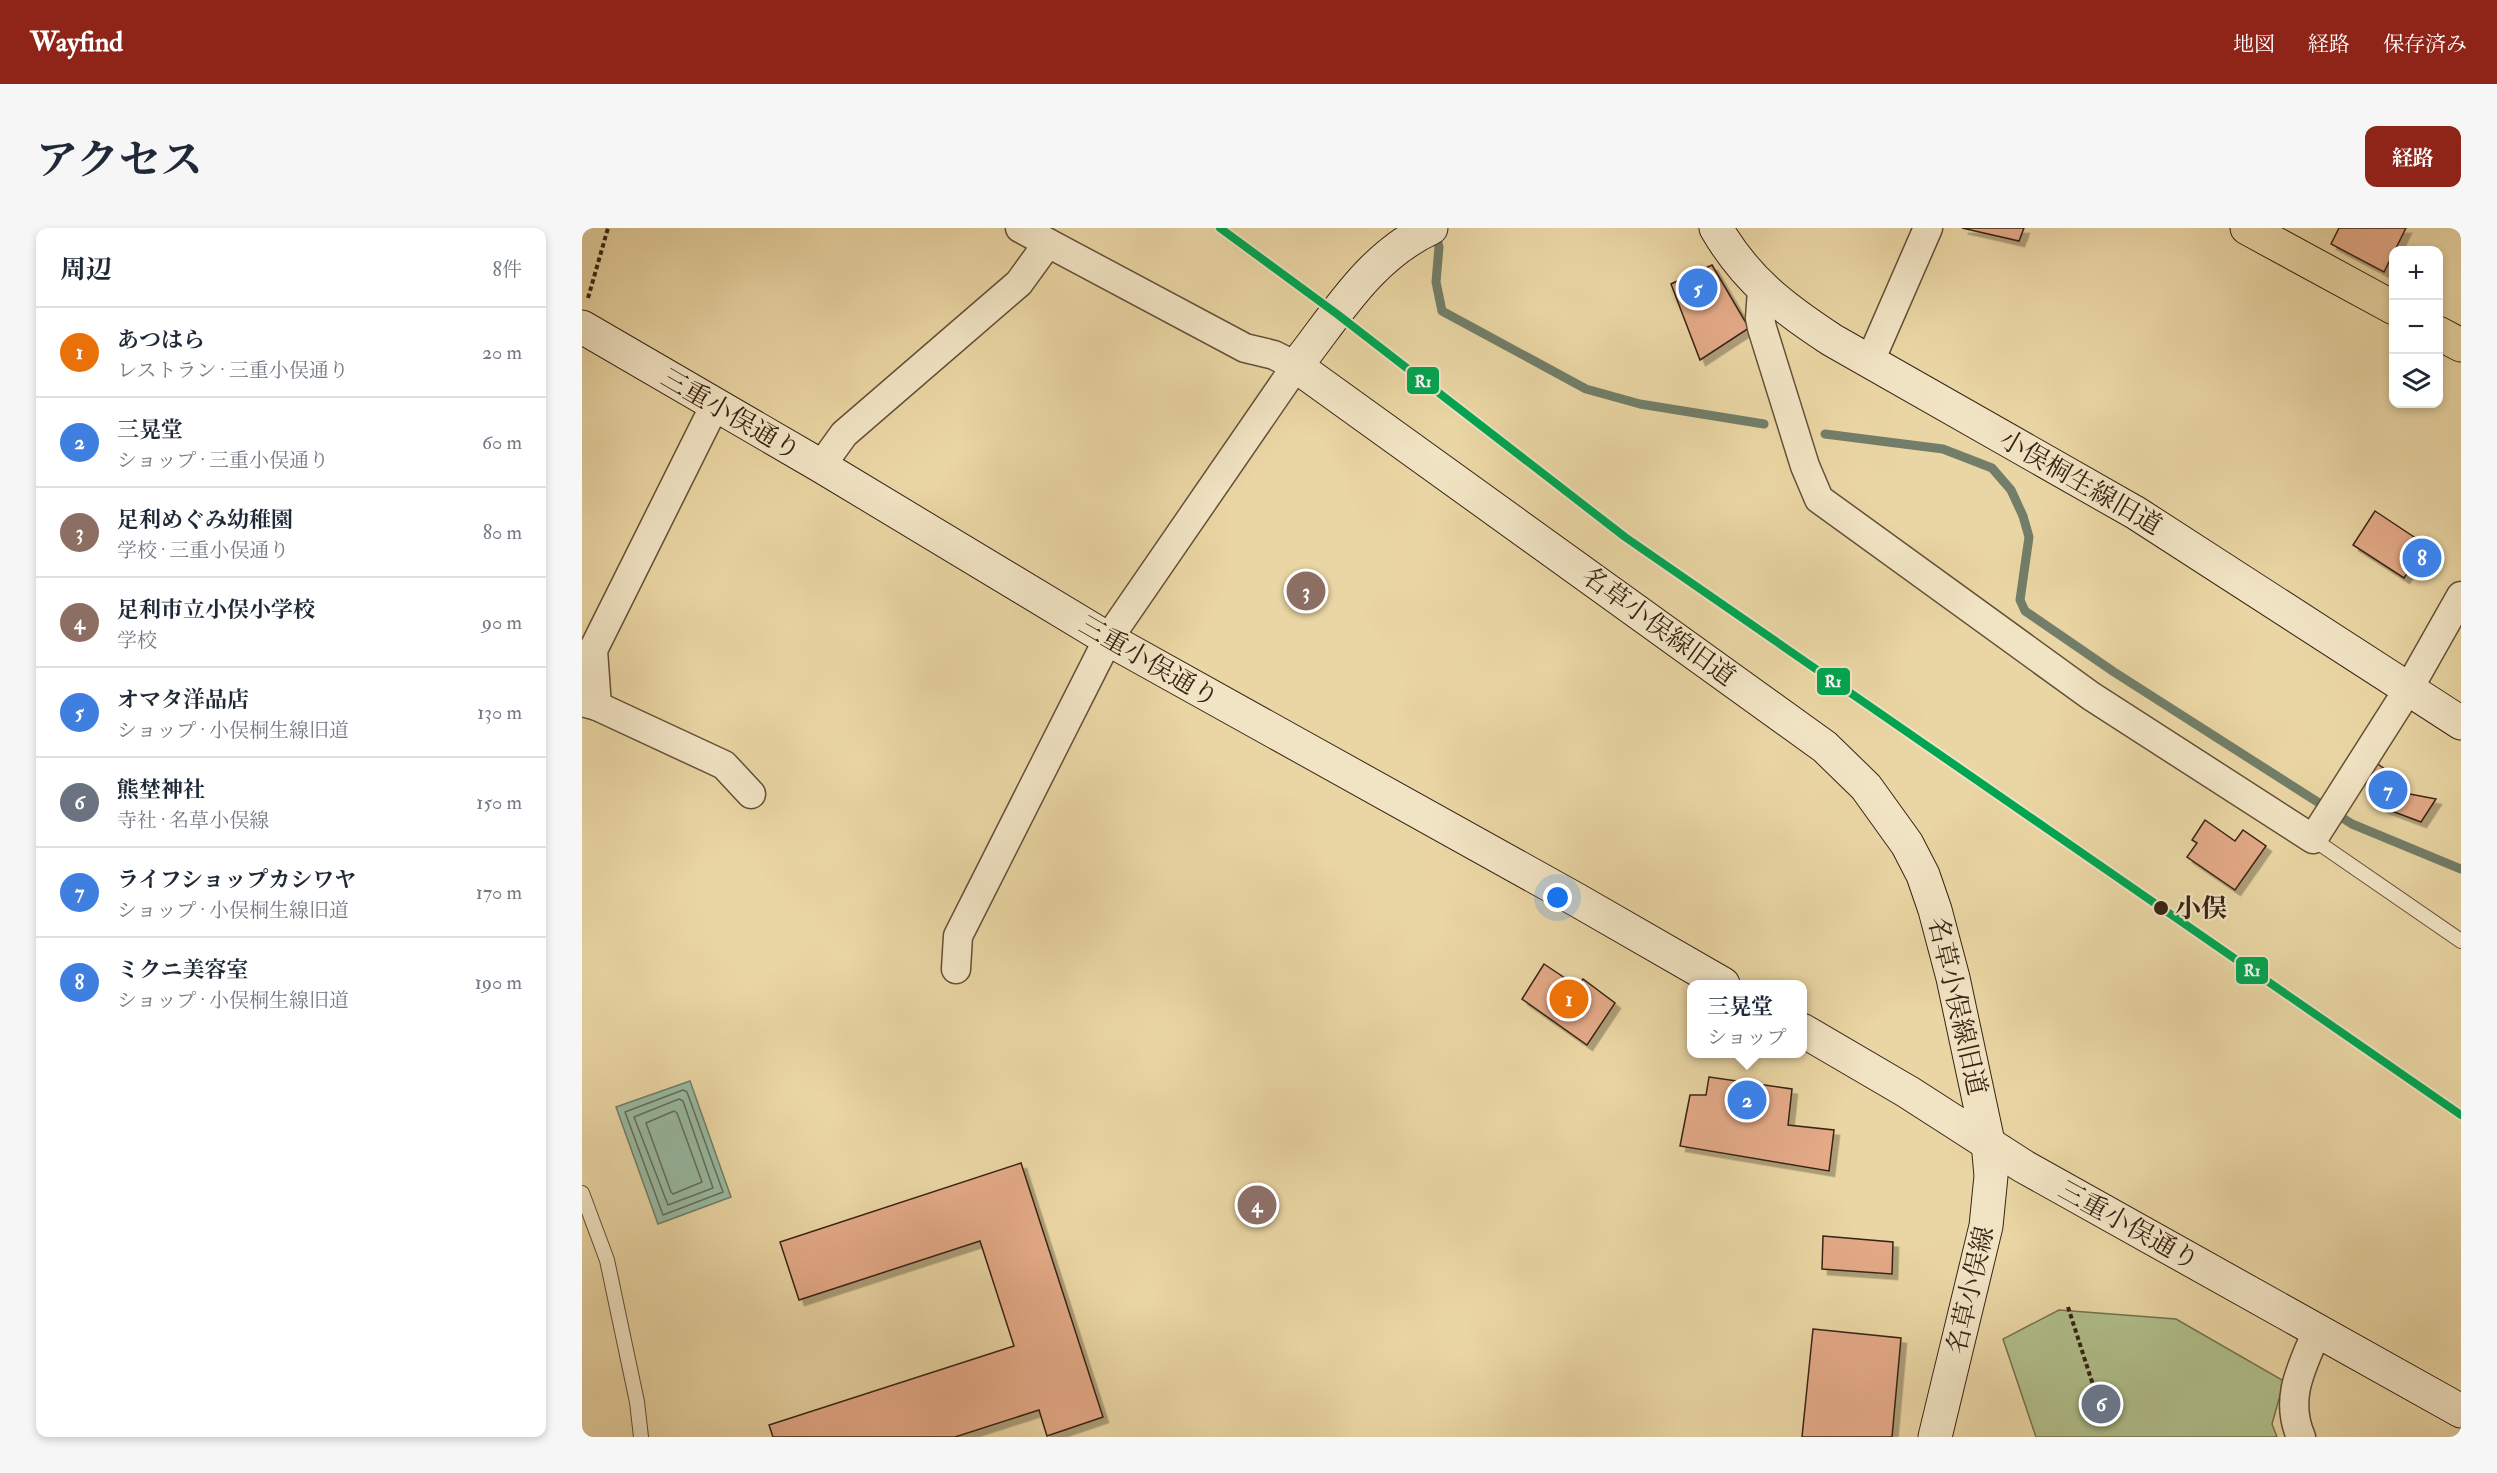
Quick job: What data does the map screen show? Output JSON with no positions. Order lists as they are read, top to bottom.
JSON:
{
  "streets": {
    "main road": [
      "三重小俣通り",
      "小俣桐生線旧道",
      "名草小俣線旧道",
      "名草小俣線"
    ]
  },
  "crossings": [
    ["三重小俣通り", "名草小俣線旧道"],
    ["三重小俣通り", "名草小俣線"],
    ["名草小俣線旧道", "名草小俣線"]
  ],
  "places": ["小俣"],
  "lines": ["transit line R1"],
  "page": {
    "header": "Wayfind",
    "nav": ["地図", "経路", "保存済み"],
    "title": "アクセス",
    "buttons": "経路",
    "heading": ["周辺", "8件"],
    "map_buttons": ["+", "−"],
    "pins": [
      "5",
      "8",
      "3",
      "7",
      "1",
      "2",
      "4",
      "6"
    ],
    "list": [
      {
        "mark": "1",
        "name": "あつはら",
        "note": "レストラン · 三重小俣通り",
        "value": "20 m"
      },
      {
        "mark": "2",
        "name": "三晃堂",
        "note": "ショップ · 三重小俣通り",
        "value": "60 m"
      },
      {
        "mark": "3",
        "name": "足利めぐみ幼稚園",
        "note": "学校 · 三重小俣通り",
        "value": "80 m"
      },
      {
        "mark": "4",
        "name": "足利市立小俣小学校",
        "note": "学校",
        "value": "90 m"
      },
      {
        "mark": "5",
        "name": "オマタ洋品店",
        "note": "ショップ · 小俣桐生線旧道",
        "value": "130 m"
      },
      {
        "mark": "6",
        "name": "熊埜神社",
        "note": "寺社 · 名草小俣線",
        "value": "150 m"
      },
      {
        "mark": "7",
        "name": "ライフショップカシワヤ",
        "note": "ショップ · 小俣桐生線旧道",
        "value": "170 m"
      },
      {
        "mark": "8",
        "name": "ミクニ美容室",
        "note": "ショップ · 小俣桐生線旧道",
        "value": "190 m"
      }
    ],
    "popup": ["三晃堂", "ショップ"]
  }
}
